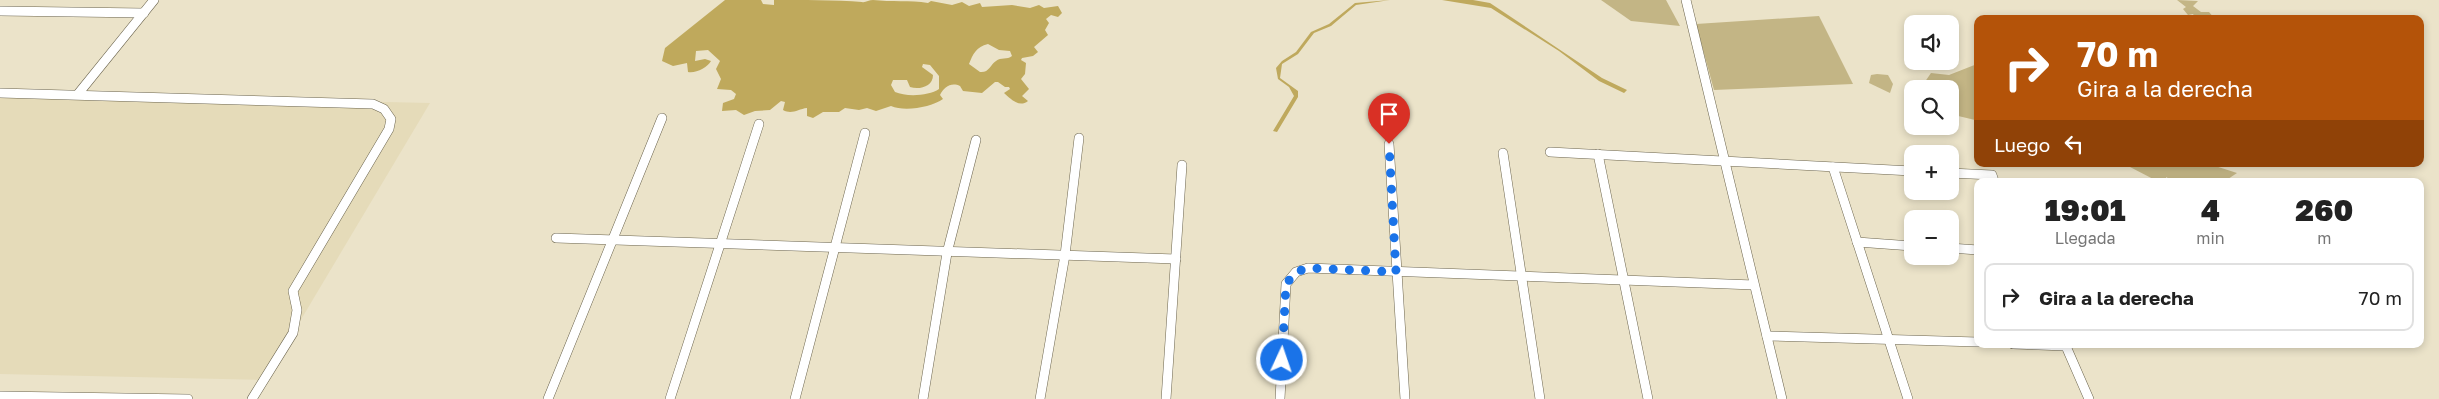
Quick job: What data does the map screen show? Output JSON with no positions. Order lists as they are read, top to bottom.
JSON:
{
  "page": {
    "map_buttons": ["+", "−"],
    "turn": ["70 m", "Gira a la derecha"],
    "then": "Luego",
    "eta": [
      "19:01",
      "Llegada",
      "4",
      "min",
      "260",
      "m"
    ],
    "list": [
      {
        "name": "Gira a la derecha",
        "value": "70 m"
      }
    ]
  }
}
